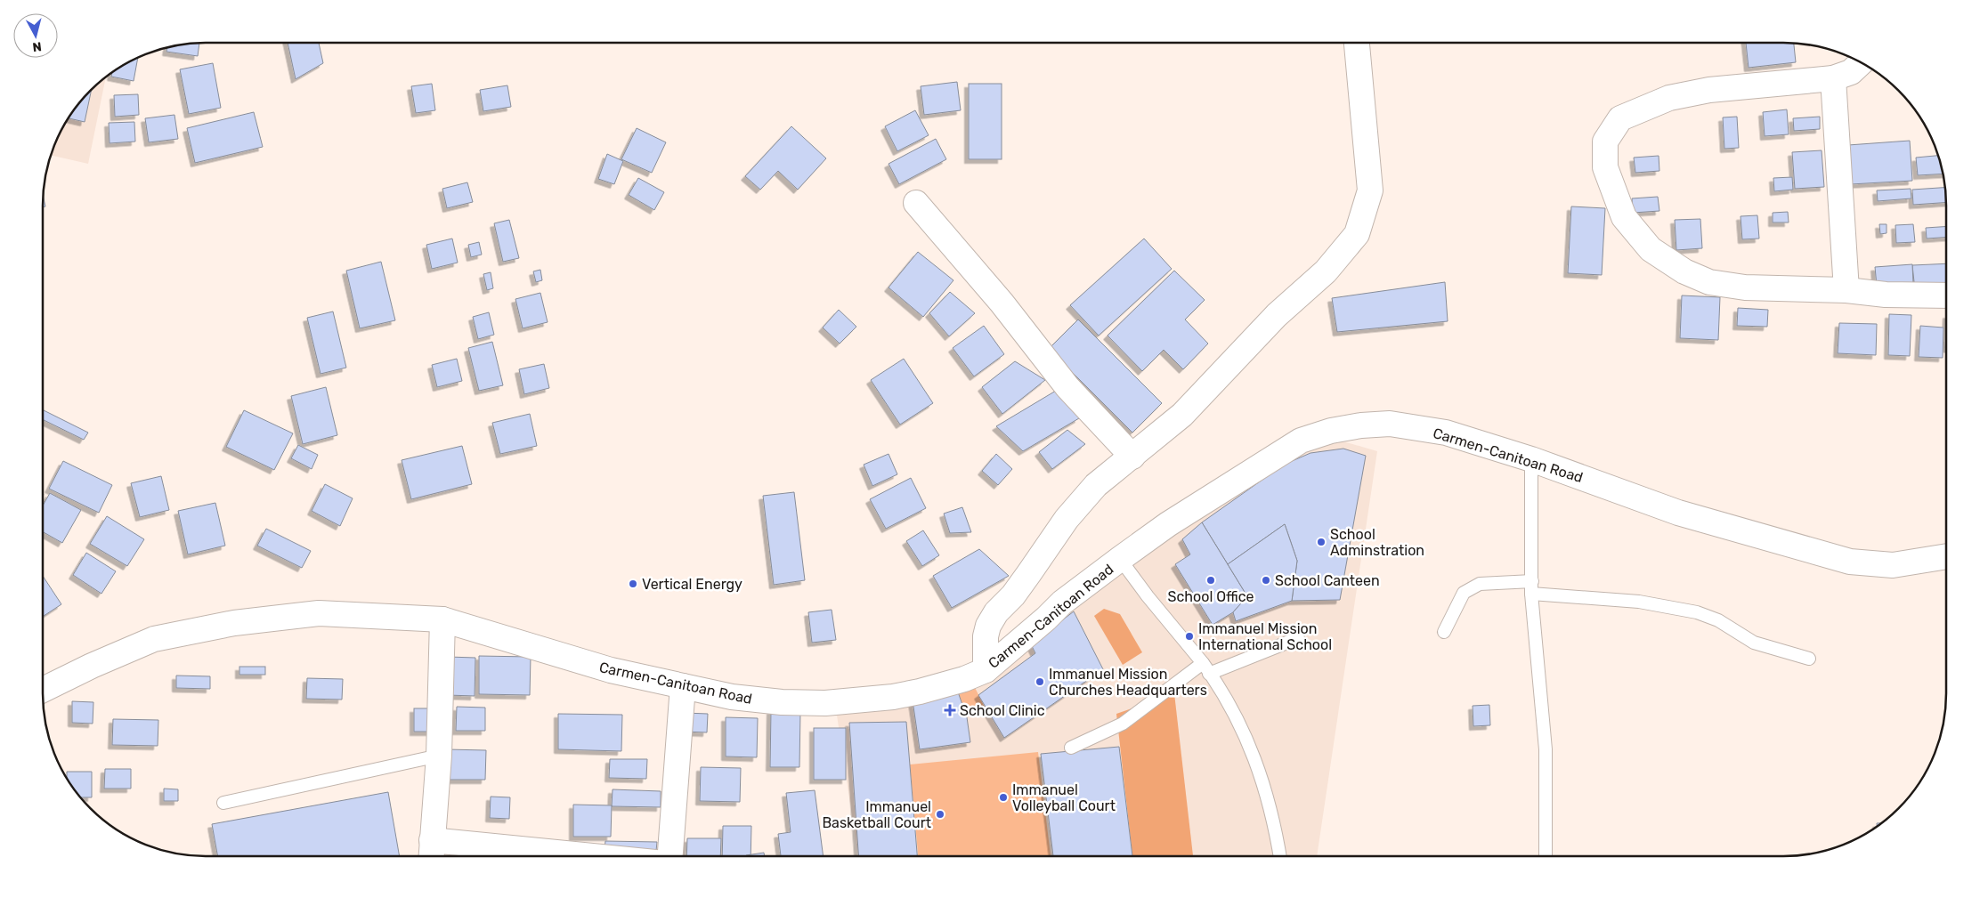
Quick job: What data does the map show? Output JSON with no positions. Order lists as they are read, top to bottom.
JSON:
{
  "streets": {
    "street": ["Carmen-Canitoan Road"]
  },
  "places": {
    "other": [
      "School Adminstration",
      "School Office",
      "School Canteen",
      "Vertical Energy",
      "Immanuel Mission International School",
      "Immanuel Mission Churches Headquarters",
      "Immanuel Volleyball Court",
      "Immanuel Basketball Court"
    ],
    "health": ["School Clinic"]
  },
  "north": "bottom"
}
